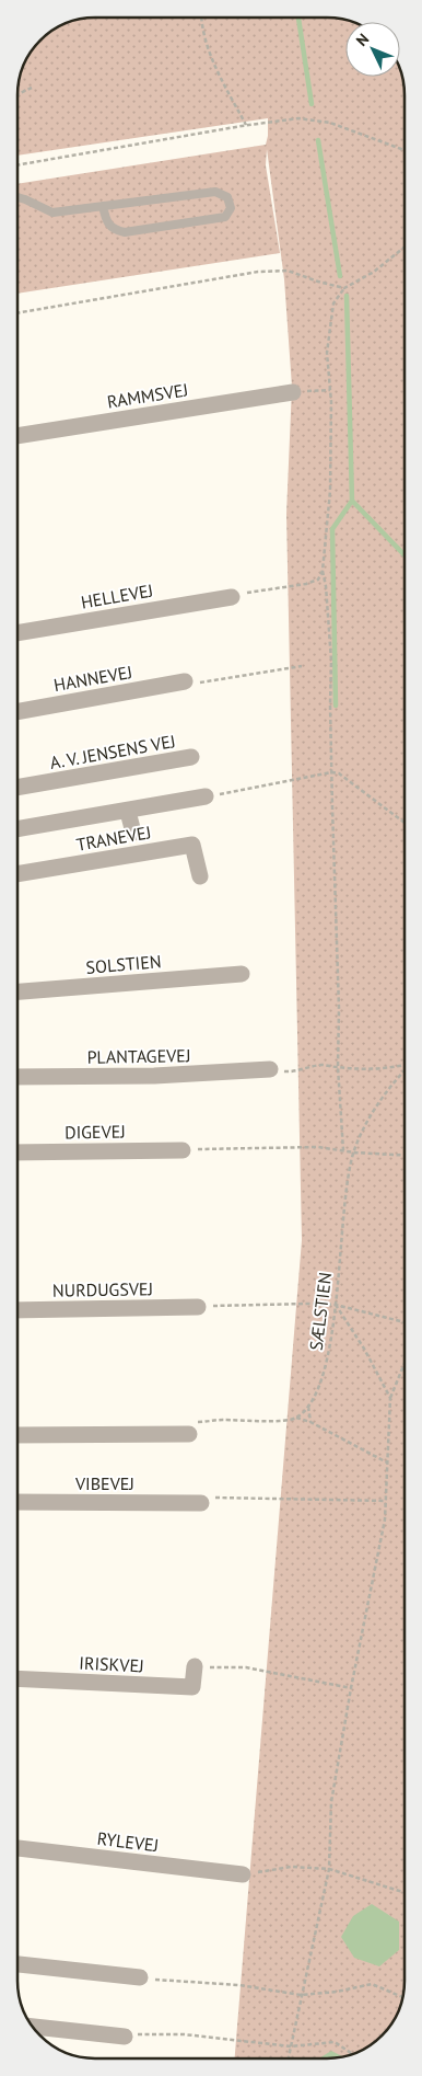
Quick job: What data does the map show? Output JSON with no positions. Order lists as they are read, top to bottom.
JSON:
{
  "streets": {
    "street": [
      "RAMMSVEJ",
      "HELLEVEJ",
      "HANNEVEJ",
      "A. V. JENSENS VEJ",
      "TRANEVEJ",
      "SOLSTIEN",
      "PLANTAGEVEJ",
      "DIGEVEJ",
      "NURDUGSVEJ",
      "VIBEVEJ",
      "IRISKVEJ",
      "RYLEVEJ"
    ],
    "path": ["SÆLSTIEN"]
  },
  "north": "top left"
}
